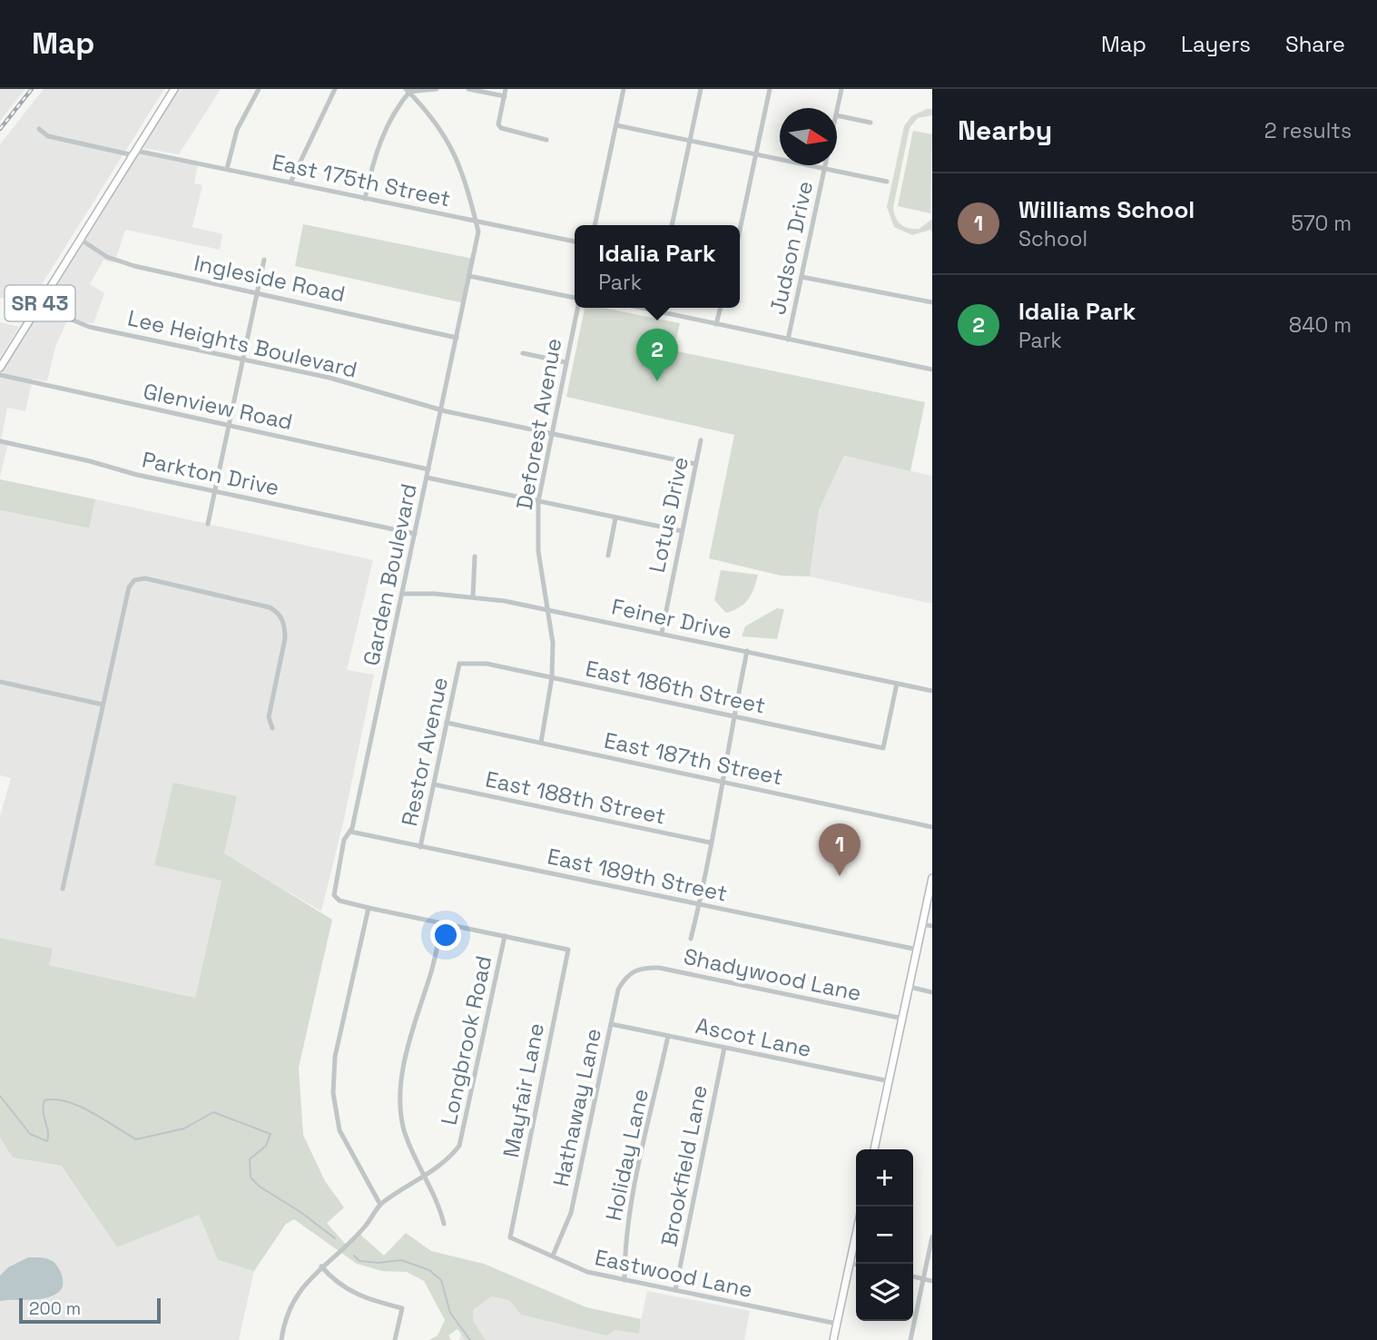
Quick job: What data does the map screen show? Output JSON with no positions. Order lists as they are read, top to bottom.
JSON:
{
  "streets": {
    "main road": ["SR 43"],
    "street": [
      "East 175th Street",
      "Judson Drive",
      "Ingleside Road",
      "Lee Heights Boulevard",
      "Glenview Road",
      "Deforest Avenue",
      "Parkton Drive",
      "Lotus Drive",
      "Garden Boulevard",
      "Feiner Drive",
      "East 186th Street",
      "Restor Avenue",
      "East 187th Street",
      "East 188th Street",
      "East 189th Street",
      "Shadywood Lane",
      "Ascot Lane",
      "Longbrook Road",
      "Mayfair Lane",
      "Hathaway Lane",
      "Holiday Lane",
      "Brookfield Lane",
      "Eastwood Lane"
    ]
  },
  "crossings": [
    ["East 175th Street", "SR 43"],
    ["East 175th Street", "Garden Boulevard"],
    ["Ingleside Road", "SR 43"],
    ["Ingleside Road", "Garden Boulevard"],
    ["SR 43", "Lee Heights Boulevard"],
    ["Lee Heights Boulevard", "Deforest Avenue"],
    ["Lee Heights Boulevard", "Lotus Drive"],
    ["Lee Heights Boulevard", "Garden Boulevard"],
    ["Glenview Road", "Garden Boulevard"],
    ["Deforest Avenue", "Feiner Drive"],
    ["Deforest Avenue", "East 186th Street"],
    ["Deforest Avenue", "East 187th Street"],
    ["Parkton Drive", "Garden Boulevard"],
    ["Lotus Drive", "Feiner Drive"],
    ["Garden Boulevard", "Feiner Drive"],
    ["Garden Boulevard", "East 189th Street"],
    ["Feiner Drive", "East 186th Street"],
    ["East 186th Street", "Restor Avenue"],
    ["Restor Avenue", "East 187th Street"],
    ["Restor Avenue", "East 188th Street"],
    ["Restor Avenue", "East 189th Street"],
    ["Shadywood Lane", "Hathaway Lane"],
    ["Ascot Lane", "Hathaway Lane"],
    ["Ascot Lane", "Holiday Lane"],
    ["Ascot Lane", "Brookfield Lane"],
    ["Longbrook Road", "Mayfair Lane"],
    ["Mayfair Lane", "Eastwood Lane"],
    ["Hathaway Lane", "Eastwood Lane"],
    ["Holiday Lane", "Eastwood Lane"],
    ["Brookfield Lane", "Eastwood Lane"]
  ],
  "scale_bar": "200 m",
  "north": "right",
  "page": {
    "header": "Map",
    "nav": ["Map", "Layers", "Share"],
    "heading": ["Nearby", "2 results"],
    "list": [
      {
        "mark": "1",
        "name": "Williams School",
        "note": "School",
        "value": "570 m"
      },
      {
        "mark": "2",
        "name": "Idalia Park",
        "note": "Park",
        "value": "840 m"
      }
    ],
    "popup": ["Idalia Park", "Park"],
    "pins": ["2", "1"],
    "map_buttons": ["+", "−"],
    "scale": "200 m"
  }
}
